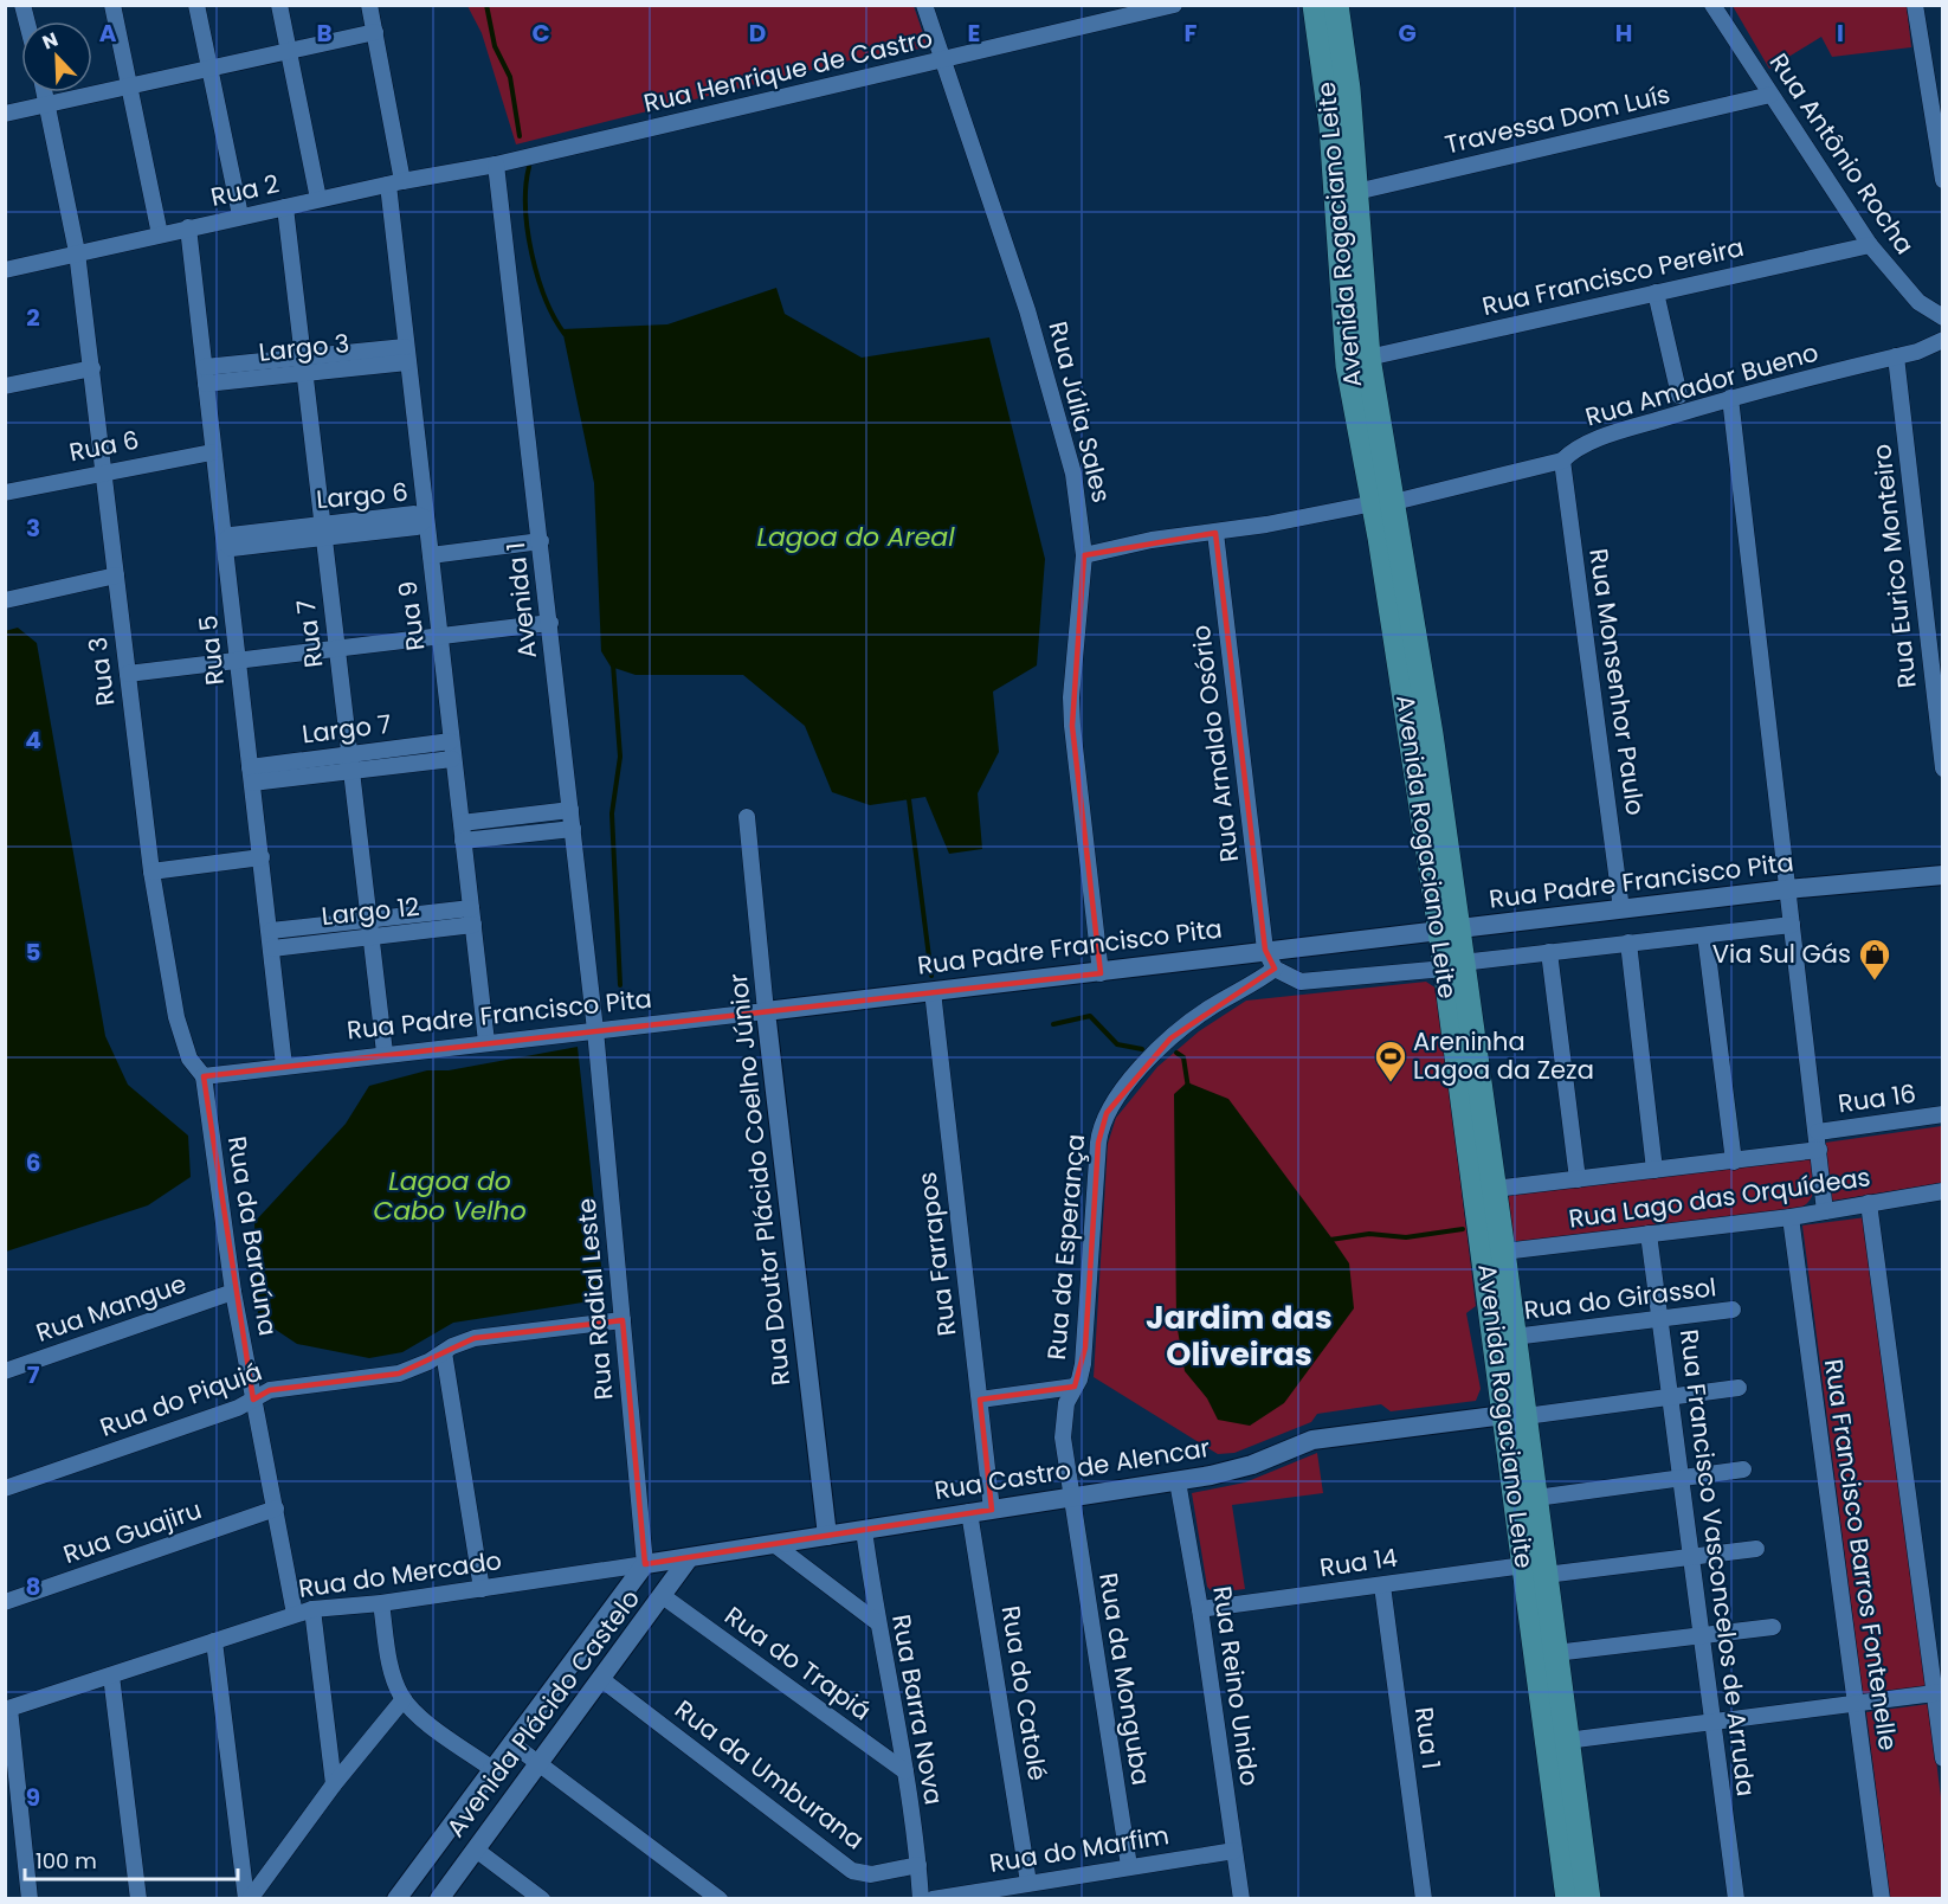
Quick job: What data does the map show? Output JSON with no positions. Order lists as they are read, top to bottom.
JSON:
{
  "streets": {
    "main road": ["Avenida Rogaciano Leite"],
    "street": [
      "Rua Henrique de Castro",
      "Travessa Dom Luís",
      "Rua Antônio Rocha",
      "Rua 2",
      "Rua Francisco Pereira",
      "Largo 3",
      "Rua Amador Bueno",
      "Rua Júlia Sales",
      "Rua 6",
      "Largo 6",
      "Rua Eurico Monteiro",
      "Avenida 1",
      "Rua 9",
      "Rua 7",
      "Rua 5",
      "Rua 3",
      "Rua Monsenhor Paulo",
      "Largo 7",
      "Rua Arnaldo Osório",
      "Rua Padre Francisco Pita",
      "Largo 12",
      "Rua 16",
      "Rua Doutor Plácido Coelho Júnior",
      "Rua Lago das Orquídeas",
      "Rua da Baraúna",
      "Rua da Esperança",
      "Rua Farrapos",
      "Rua Radial Leste",
      "Rua do Girassol",
      "Rua Mangue",
      "Rua do Piquiá",
      "Rua Castro de Alencar",
      "Rua Guajiru",
      "Rua Francisco Barros Fontenelle",
      "Rua 14",
      "Rua Francisco Vasconcelos de Arruda",
      "Rua do Mercado",
      "Rua do Trapiá",
      "Rua da Monguba",
      "Rua Reino Unido",
      "Rua do Catolé",
      "Rua Barra Nova",
      "Avenida Plácido Castelo",
      "Rua 1",
      "Rua da Umburana",
      "Rua do Marfim"
    ]
  },
  "crossings": [
    ["Rua Henrique de Castro", "Rua 2"],
    ["Rua Henrique de Castro", "Rua Júlia Sales"],
    ["Rua Henrique de Castro", "Avenida 1"],
    ["Travessa Dom Luís", "Rua Antônio Rocha"],
    ["Travessa Dom Luís", "Avenida Rogaciano Leite"],
    ["Rua Antônio Rocha", "Rua Francisco Pereira"],
    ["Rua 2", "Avenida 1"],
    ["Rua 2", "Rua 9"],
    ["Rua 2", "Rua 7"],
    ["Rua 2", "Rua 5"],
    ["Rua 2", "Rua 3"],
    ["Avenida Rogaciano Leite", "Rua Francisco Pereira"],
    ["Avenida Rogaciano Leite", "Rua Amador Bueno"],
    ["Avenida Rogaciano Leite", "Rua Padre Francisco Pita"],
    ["Avenida Rogaciano Leite", "Rua Lago das Orquídeas"],
    ["Avenida Rogaciano Leite", "Rua do Girassol"],
    ["Avenida Rogaciano Leite", "Rua Castro de Alencar"],
    ["Avenida Rogaciano Leite", "Rua 14"],
    ["Largo 3", "Rua 9"],
    ["Largo 3", "Rua 7"],
    ["Largo 3", "Rua 5"],
    ["Rua Amador Bueno", "Rua Júlia Sales"],
    ["Rua Amador Bueno", "Rua Eurico Monteiro"],
    ["Rua Amador Bueno", "Rua Monsenhor Paulo"],
    ["Rua Amador Bueno", "Rua Arnaldo Osório"],
    ["Rua Júlia Sales", "Rua Padre Francisco Pita"],
    ["Rua 6", "Rua 5"],
    ["Rua 6", "Rua 3"],
    ["Largo 6", "Rua 9"],
    ["Largo 6", "Rua 7"],
    ["Largo 6", "Rua 5"],
    ["Avenida 1", "Rua Padre Francisco Pita"],
    ["Avenida 1", "Rua Radial Leste"],
    ["Rua 9", "Largo 7"],
    ["Rua 9", "Rua Padre Francisco Pita"],
    ["Rua 9", "Largo 12"],
    ["Rua 7", "Largo 7"],
    ["Rua 7", "Rua Padre Francisco Pita"],
    ["Rua 7", "Largo 12"],
    ["Rua 5", "Largo 7"],
    ["Rua 5", "Rua Padre Francisco Pita"],
    ["Rua 5", "Largo 12"],
    ["Rua 3", "Rua Padre Francisco Pita"],
    ["Rua 3", "Rua da Baraúna"],
    ["Rua Monsenhor Paulo", "Rua Padre Francisco Pita"],
    ["Rua Arnaldo Osório", "Rua Padre Francisco Pita"],
    ["Rua Padre Francisco Pita", "Rua Doutor Plácido Coelho Júnior"],
    ["Rua Padre Francisco Pita", "Rua da Baraúna"],
    ["Rua Padre Francisco Pita", "Rua Farrapos"],
    ["Rua Padre Francisco Pita", "Rua Radial Leste"],
    ["Rua Doutor Plácido Coelho Júnior", "Rua Castro de Alencar"],
    ["Rua Lago das Orquídeas", "Rua Francisco Barros Fontenelle"],
    ["Rua Lago das Orquídeas", "Rua Francisco Vasconcelos de Arruda"],
    ["Rua da Baraúna", "Rua Mangue"],
    ["Rua da Baraúna", "Rua do Piquiá"],
    ["Rua da Baraúna", "Rua Guajiru"],
    ["Rua da Baraúna", "Rua do Mercado"],
    ["Rua da Esperança", "Rua Castro de Alencar"],
    ["Rua da Esperança", "Rua da Monguba"],
    ["Rua Farrapos", "Rua Castro de Alencar"],
    ["Rua Radial Leste", "Rua do Piquiá"],
    ["Rua Radial Leste", "Rua Castro de Alencar"],
    ["Rua Radial Leste", "Rua do Mercado"],
    ["Rua Radial Leste", "Avenida Plácido Castelo"],
    ["Rua do Girassol", "Rua Francisco Vasconcelos de Arruda"],
    ["Rua Castro de Alencar", "Rua do Mercado"],
    ["Rua Castro de Alencar", "Rua da Monguba"],
    ["Rua Castro de Alencar", "Rua Reino Unido"],
    ["Rua Castro de Alencar", "Rua do Catolé"],
    ["Rua Castro de Alencar", "Rua Barra Nova"],
    ["Rua Castro de Alencar", "Avenida Plácido Castelo"],
    ["Rua 14", "Rua Francisco Vasconcelos de Arruda"],
    ["Rua 14", "Rua Reino Unido"],
    ["Rua 14", "Rua 1"],
    ["Rua do Mercado", "Avenida Plácido Castelo"],
    ["Rua do Trapiá", "Rua Barra Nova"],
    ["Rua do Trapiá", "Avenida Plácido Castelo"],
    ["Rua da Monguba", "Rua do Marfim"],
    ["Rua Reino Unido", "Rua do Marfim"],
    ["Rua do Catolé", "Rua do Marfim"],
    ["Rua Barra Nova", "Rua da Umburana"],
    ["Avenida Plácido Castelo", "Rua da Umburana"]
  ],
  "districts": ["Jardim das Oliveiras"],
  "water": ["Lagoa do Areal", "Lagoa do Cabo Velho"],
  "places": {
    "shop": ["Via Sul Gás"],
    "sports": ["Areninha Lagoa da Zeza"]
  },
  "scale_bar": "100 m",
  "north": "top left",
  "grid": {
    "columns": [
      "A",
      "B",
      "C",
      "D",
      "E",
      "F",
      "G",
      "H",
      "I"
    ],
    "rows": [
      "2",
      "3",
      "4",
      "5",
      "6",
      "7",
      "8",
      "9"
    ]
  }
}
